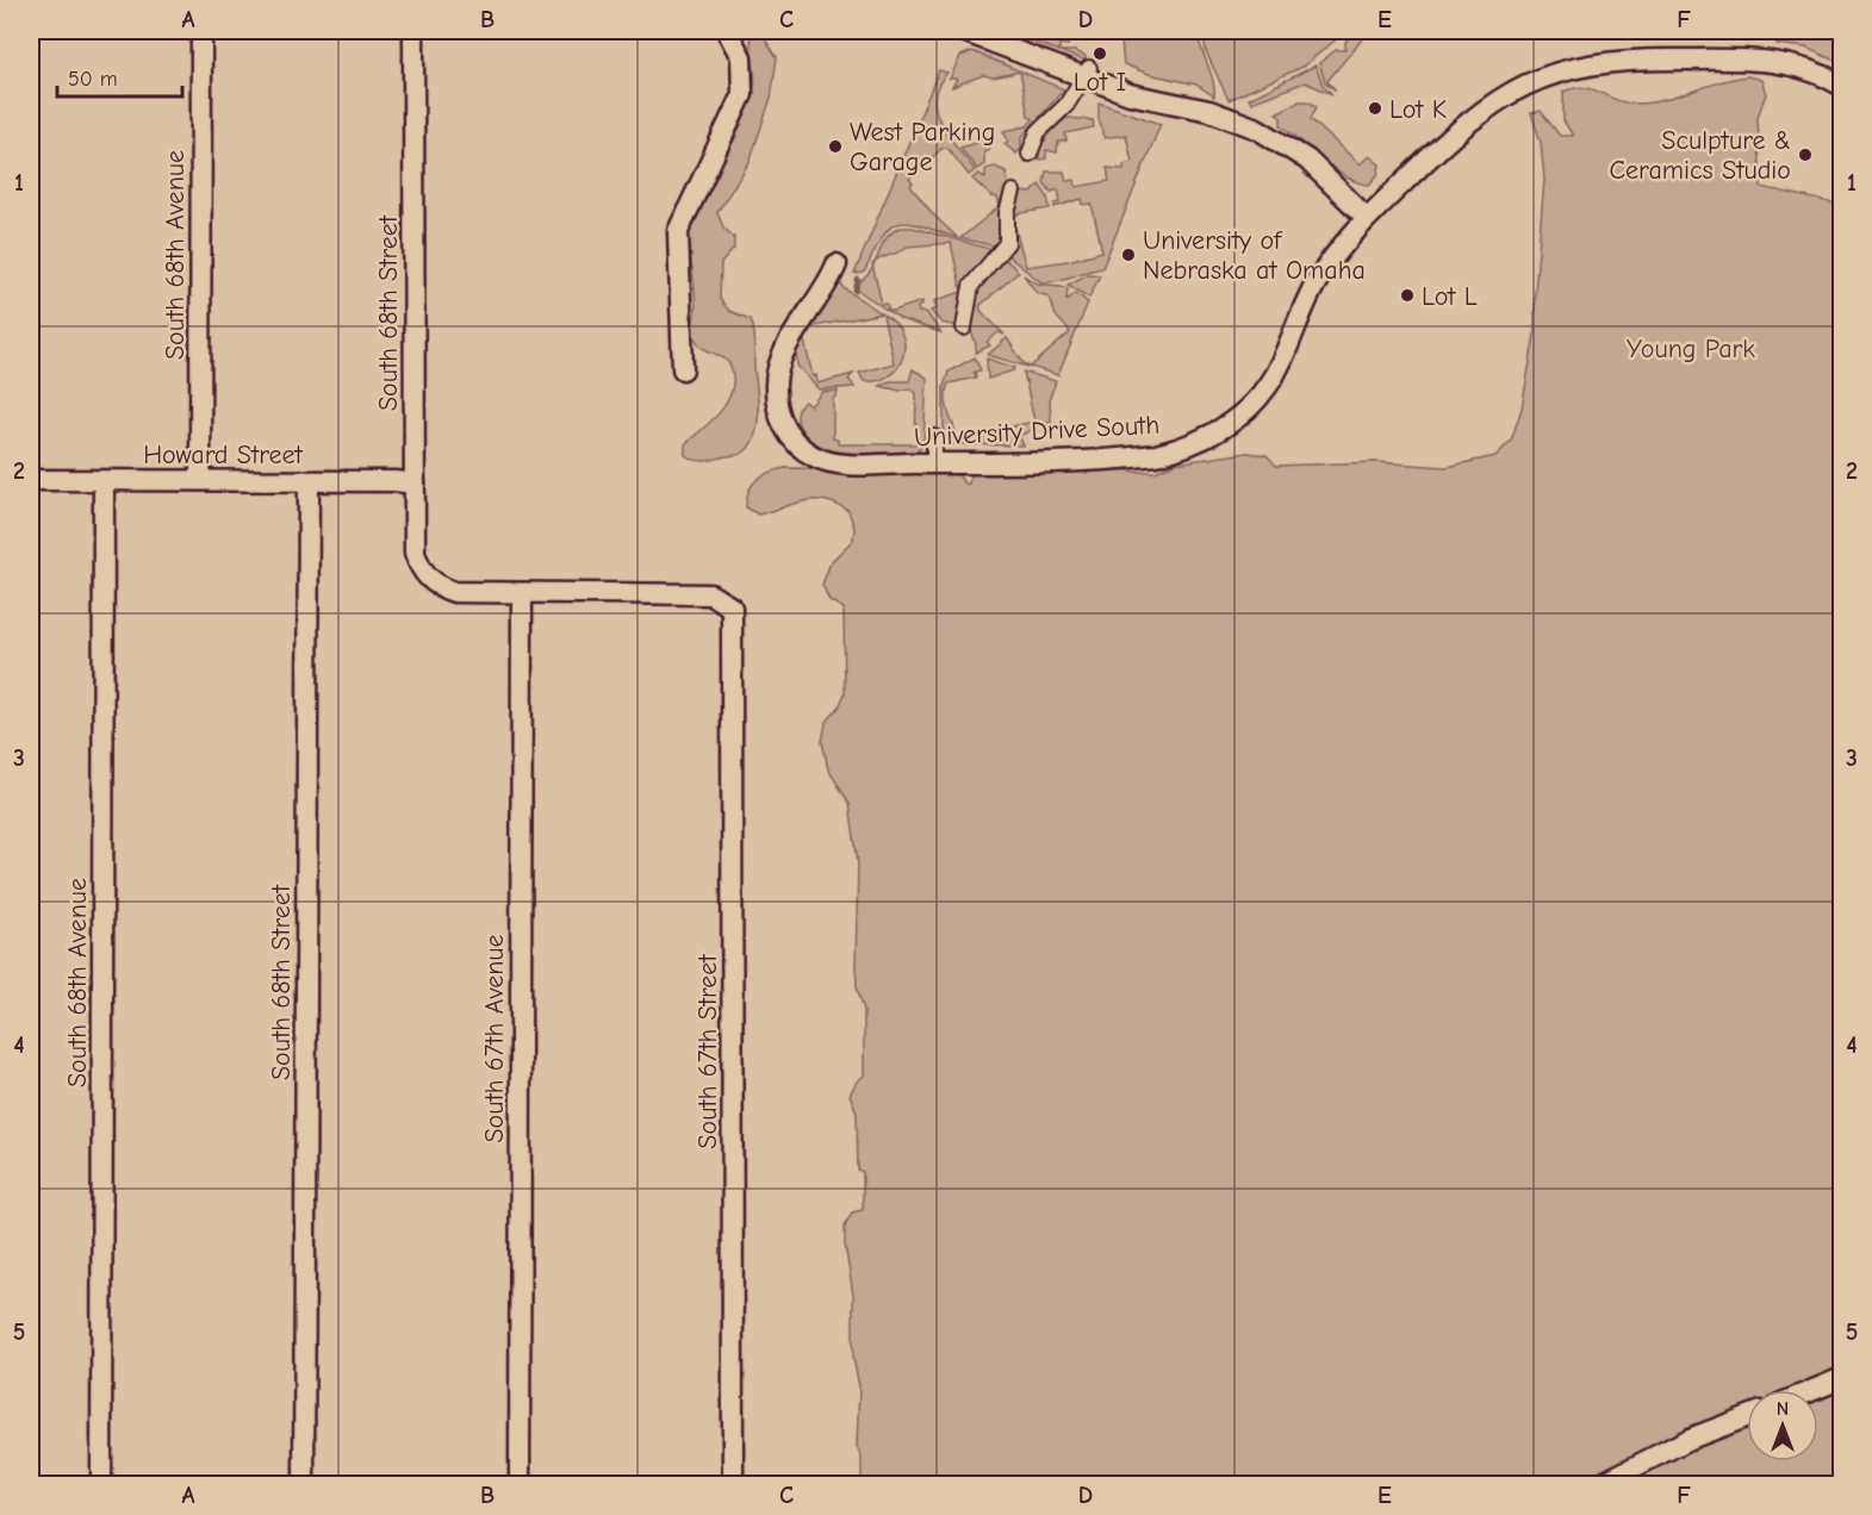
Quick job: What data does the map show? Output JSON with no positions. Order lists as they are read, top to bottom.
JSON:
{
  "streets": {
    "street": [
      "South 68th Avenue",
      "South 68th Street",
      "University Drive South",
      "Howard Street",
      "South 67th Avenue",
      "South 67th Street"
    ]
  },
  "crossings": [
    ["South 68th Avenue", "Howard Street"],
    ["South 68th Street", "Howard Street"],
    ["South 68th Street", "South 67th Avenue"],
    ["South 68th Street", "South 67th Street"],
    ["South 67th Avenue", "South 67th Street"]
  ],
  "parks": ["Young Park"],
  "places": [
    "Lot I",
    "Lot K",
    "West Parking Garage",
    "Sculpture & Ceramics Studio",
    "University of Nebraska at Omaha",
    "Lot L"
  ],
  "scale_bar": "50 m",
  "north": "top",
  "grid": {
    "columns": [
      "A",
      "B",
      "C",
      "D",
      "E",
      "F"
    ],
    "rows": [
      "1",
      "2",
      "3",
      "4",
      "5"
    ]
  }
}
